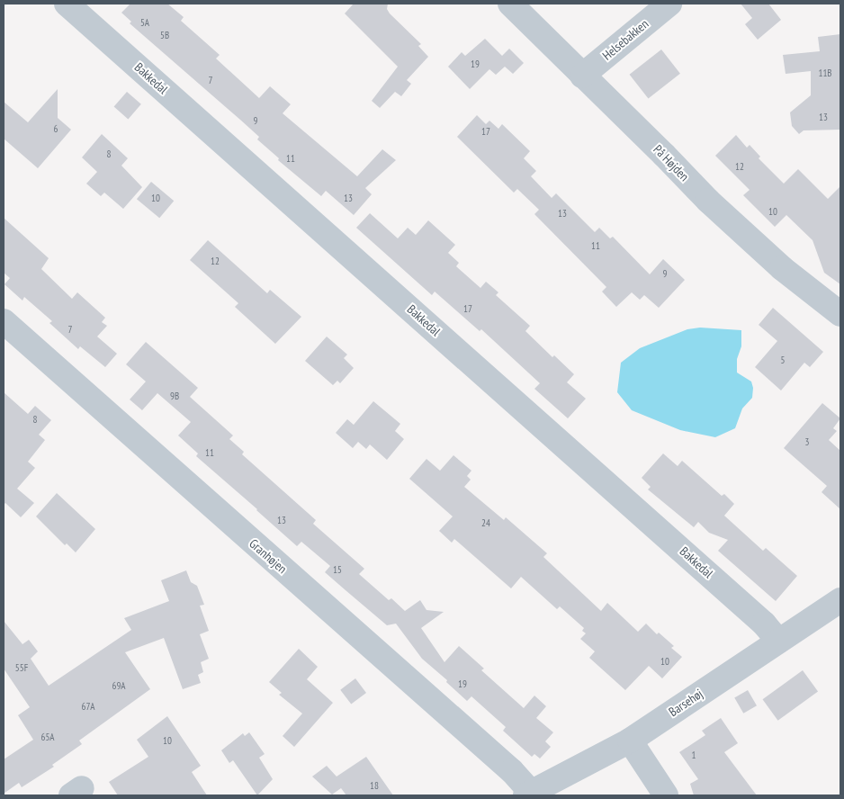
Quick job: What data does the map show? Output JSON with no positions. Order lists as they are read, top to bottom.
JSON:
{
  "streets": {
    "street": [
      "Helsebakken",
      "Bakkedal",
      "På Højden",
      "Granhøjen",
      "Barsehøj"
    ]
  },
  "crossings": [
    ["Helsebakken", "På Højden"],
    ["Bakkedal", "Barsehøj"],
    ["Granhøjen", "Barsehøj"]
  ],
  "house_numbers": [
    "5A",
    "5B",
    "19",
    "11B",
    "7",
    "13",
    "9",
    "6",
    "17",
    "8",
    "11",
    "12",
    "10",
    "13",
    "10",
    "13",
    "11",
    "12",
    "9",
    "17",
    "7",
    "5",
    "9B",
    "8",
    "3",
    "11",
    "13",
    "24",
    "15",
    "10",
    "55F",
    "19",
    "69A",
    "67A",
    "65A",
    "10",
    "1",
    "18"
  ]
}
